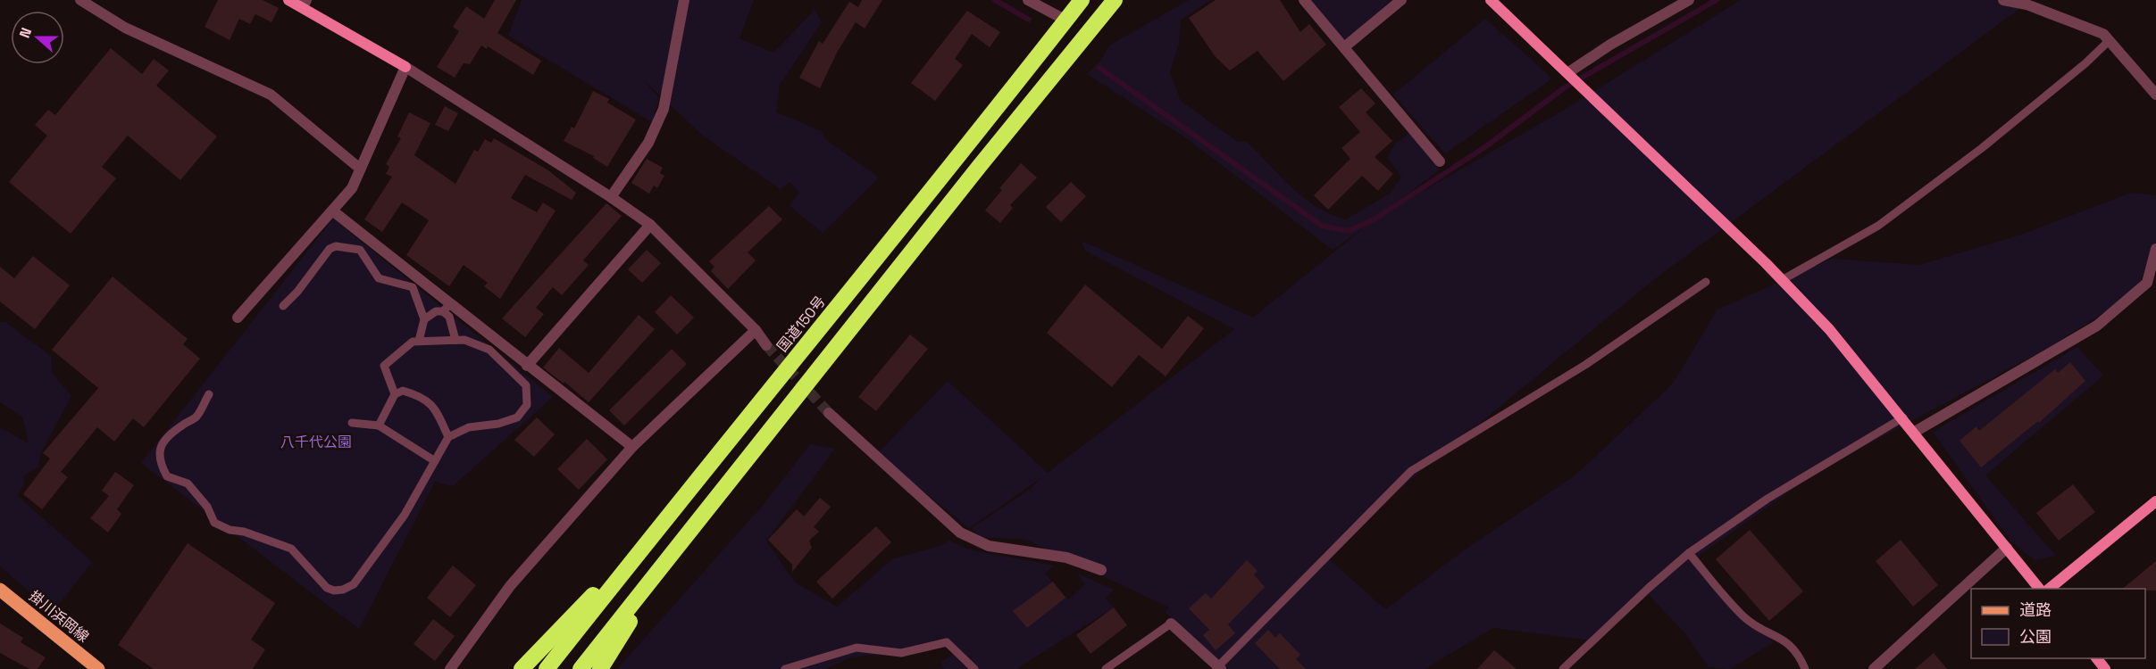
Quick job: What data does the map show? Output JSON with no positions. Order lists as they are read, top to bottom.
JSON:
{
  "streets": {
    "highway": ["国道150号"],
    "main road": ["掛川浜岡線"]
  },
  "parks": ["八千代公園"],
  "legend": ["道路", "公園"],
  "north": "left"
}
